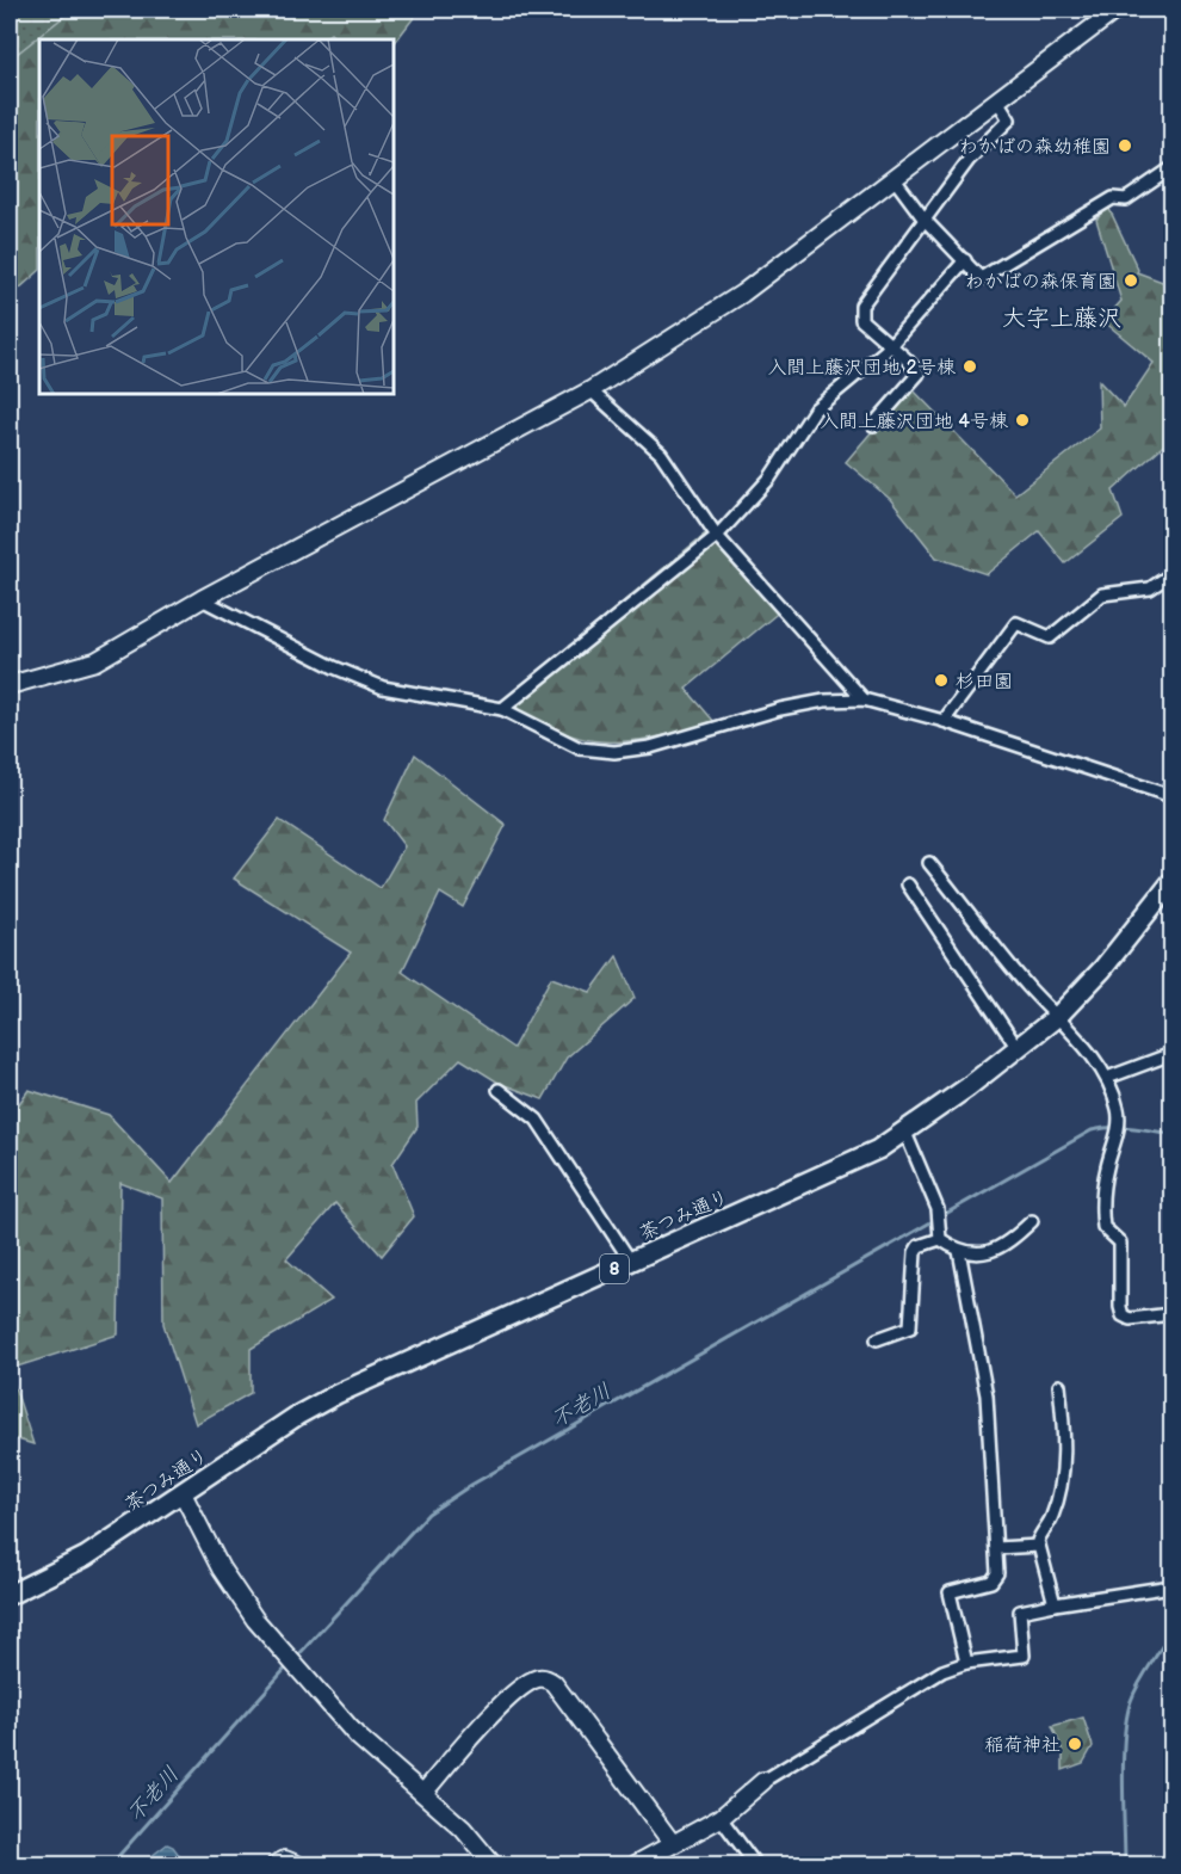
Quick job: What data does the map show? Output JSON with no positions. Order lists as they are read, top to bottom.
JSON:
{
  "streets": {
    "main road": ["茶つみ通り", "8"]
  },
  "districts": ["大字上藤沢"],
  "water": ["不老川"],
  "places": [
    "わかばの森幼稚園",
    "わかばの森保育園",
    "入間上藤沢団地 2号棟",
    "入間上藤沢団地 4号棟",
    "杉田園",
    "稲荷神社"
  ]
}
